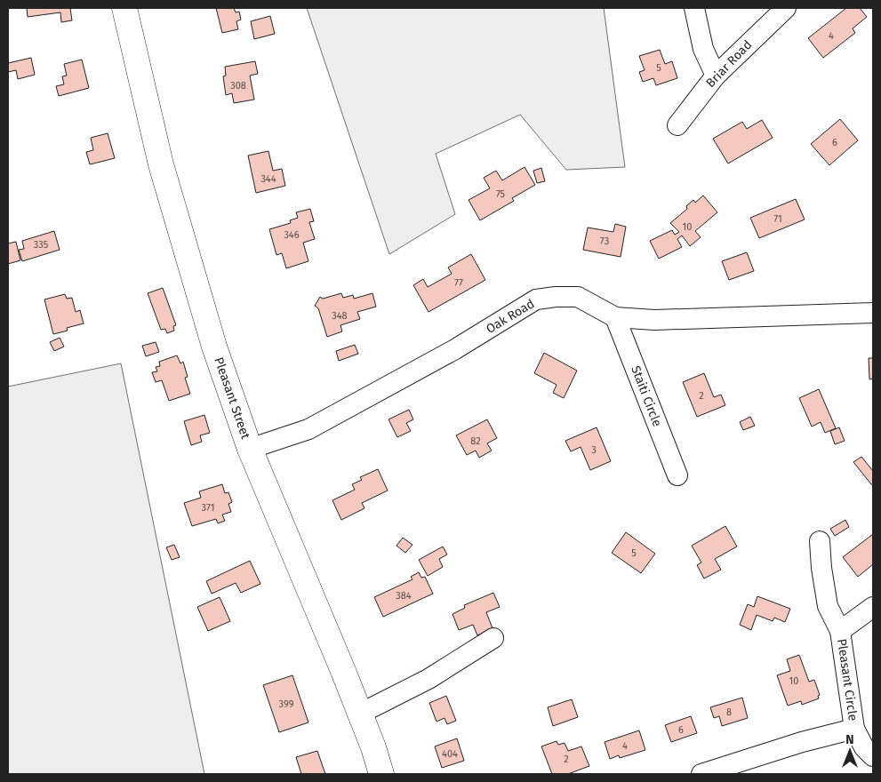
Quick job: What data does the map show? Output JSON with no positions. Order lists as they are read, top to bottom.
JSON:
{
  "streets": {
    "main road": ["Pleasant Street"],
    "street": [
      "Briar Road",
      "Oak Road",
      "Staiti Circle",
      "Pleasant Circle"
    ]
  },
  "crossings": [
    ["Oak Road", "Staiti Circle"],
    ["Oak Road", "Pleasant Street"]
  ],
  "house_numbers": [
    "4",
    "5",
    "308",
    "6",
    "344",
    "75",
    "71",
    "10",
    "346",
    "73",
    "335",
    "77",
    "348",
    "2",
    "82",
    "3",
    "371",
    "5",
    "384",
    "10",
    "399",
    "8",
    "6",
    "4",
    "404",
    "2"
  ],
  "north": "top"
}
